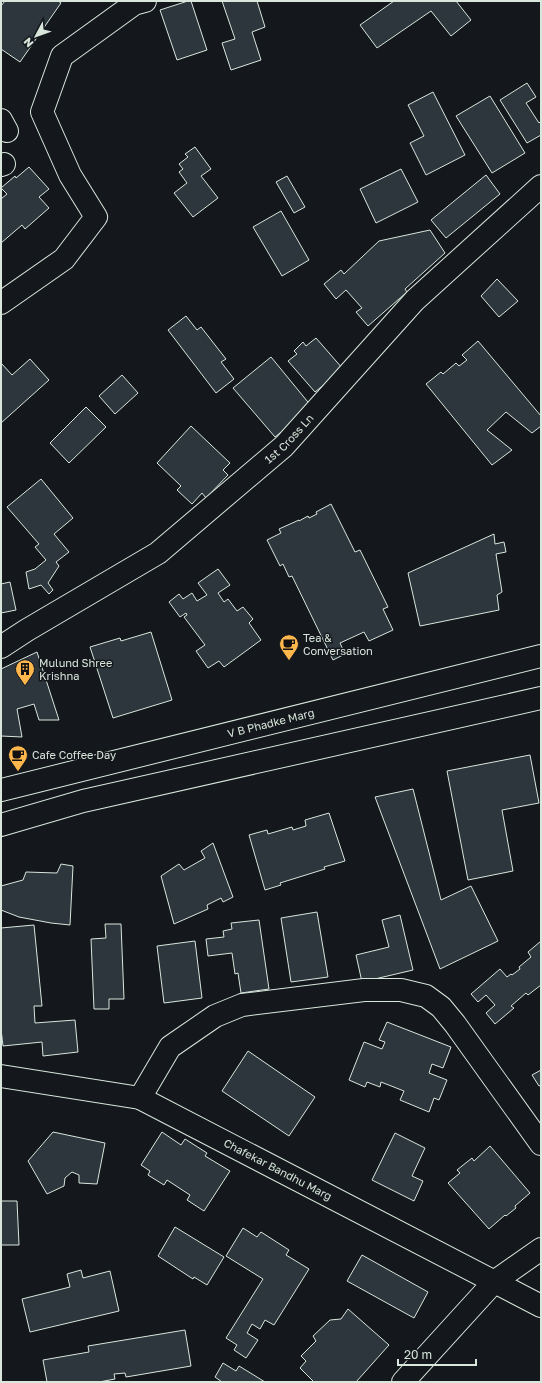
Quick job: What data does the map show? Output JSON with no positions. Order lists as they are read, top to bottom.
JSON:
{
  "streets": {
    "street": ["1st Cross Ln", "V B Phadke Marg", "Chafekar Bandhu Marg"]
  },
  "places": {
    "cafe": ["Tea & Conversation", "Cafe Coffee Day"],
    "building": ["Mulund Shree Krishna"]
  },
  "scale_bar": "20 m",
  "north": "bottom left"
}
